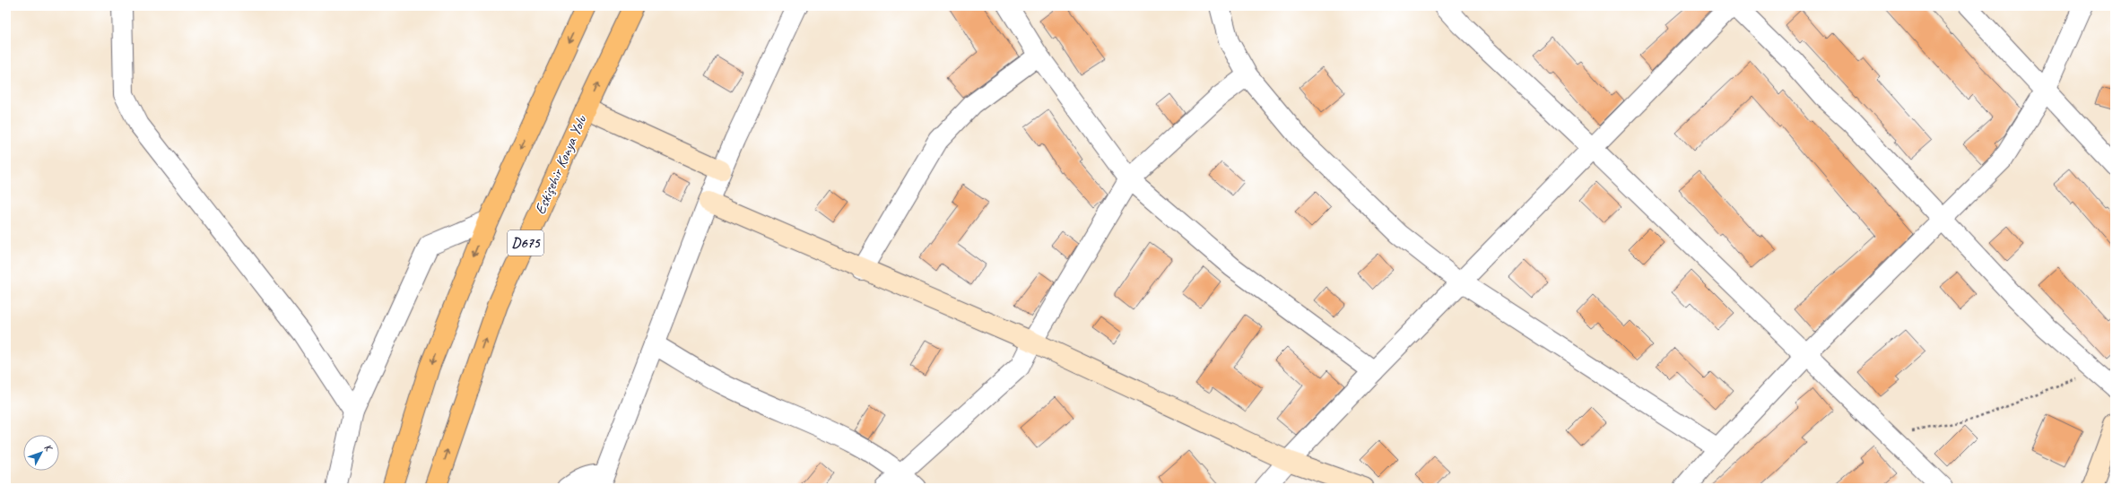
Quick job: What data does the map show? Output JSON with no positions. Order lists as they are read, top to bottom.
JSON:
{
  "streets": {
    "highway": ["Eskişehir Konya Yolu", "D675"]
  },
  "north": "top right"
}
